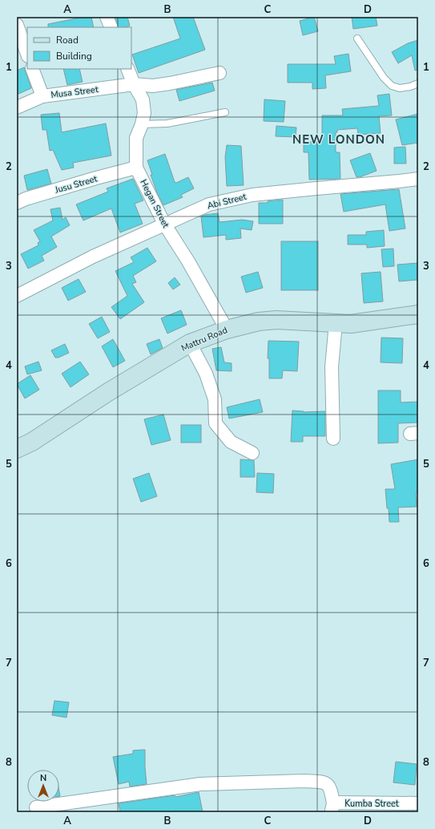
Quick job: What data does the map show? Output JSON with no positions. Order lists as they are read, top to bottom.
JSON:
{
  "streets": {
    "main road": ["Mattru Road"],
    "street": [
      "Musa Street",
      "Jusu Street",
      "Abi Street",
      "Hegan Street",
      "Kumba Street"
    ]
  },
  "crossings": [
    ["Musa Street", "Hegan Street"],
    ["Jusu Street", "Hegan Street"],
    ["Abi Street", "Hegan Street"],
    ["Hegan Street", "Mattru Road"]
  ],
  "districts": ["NEW LONDON"],
  "legend": ["Road", "Building"],
  "north": "top",
  "grid": {
    "columns": [
      "A",
      "B",
      "C",
      "D"
    ],
    "rows": [
      "1",
      "2",
      "3",
      "4",
      "5",
      "6",
      "7",
      "8"
    ]
  }
}
